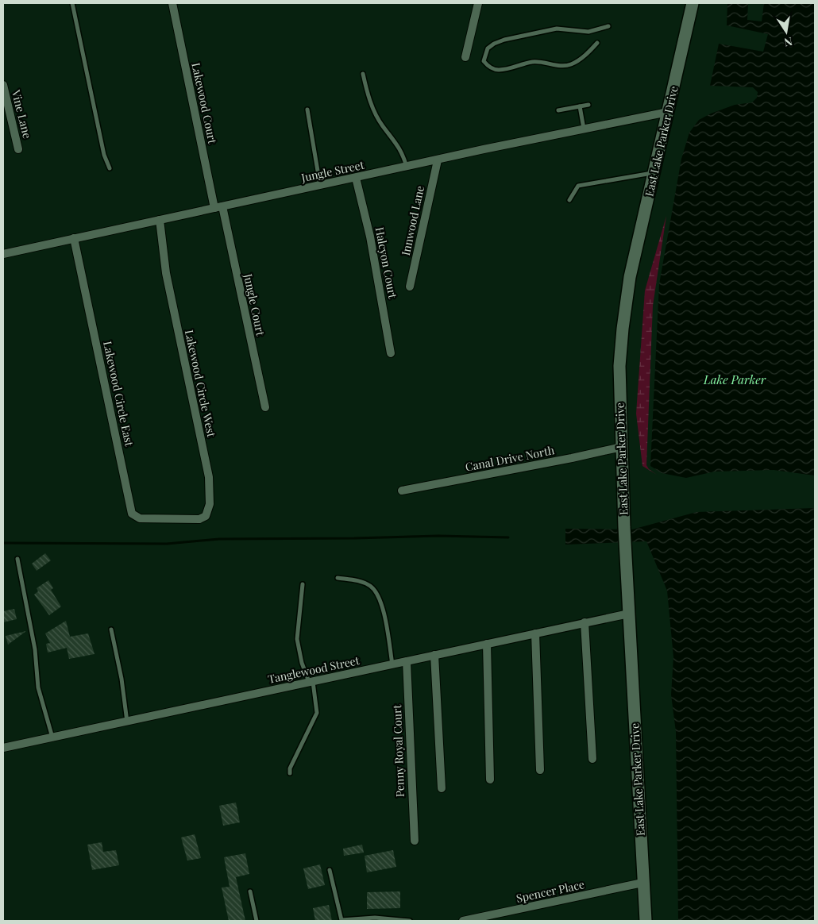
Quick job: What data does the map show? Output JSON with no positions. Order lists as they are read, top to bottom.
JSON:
{
  "streets": {
    "street": [
      "Lakewood Court",
      "Vine Lane",
      "East Lake Parker Drive",
      "Jungle Street",
      "Innwood Lane",
      "Halcyon Court",
      "Jungle Court",
      "Lakewood Circle West",
      "Lakewood Circle East",
      "Canal Drive North",
      "Tanglewood Street",
      "Penny Royal Court",
      "Spencer Place"
    ]
  },
  "crossings": [
    ["Lakewood Court", "Jungle Street"],
    ["Lakewood Court", "Jungle Court"],
    ["East Lake Parker Drive", "Jungle Street"],
    ["East Lake Parker Drive", "Canal Drive North"],
    ["East Lake Parker Drive", "Tanglewood Street"],
    ["East Lake Parker Drive", "Spencer Place"],
    ["Jungle Street", "Innwood Lane"],
    ["Jungle Street", "Halcyon Court"],
    ["Jungle Street", "Jungle Court"],
    ["Jungle Street", "Lakewood Circle West"],
    ["Jungle Street", "Lakewood Circle East"],
    ["Lakewood Circle West", "Lakewood Circle East"],
    ["Tanglewood Street", "Penny Royal Court"]
  ],
  "water": ["Lake Parker"],
  "north": "bottom"
}
